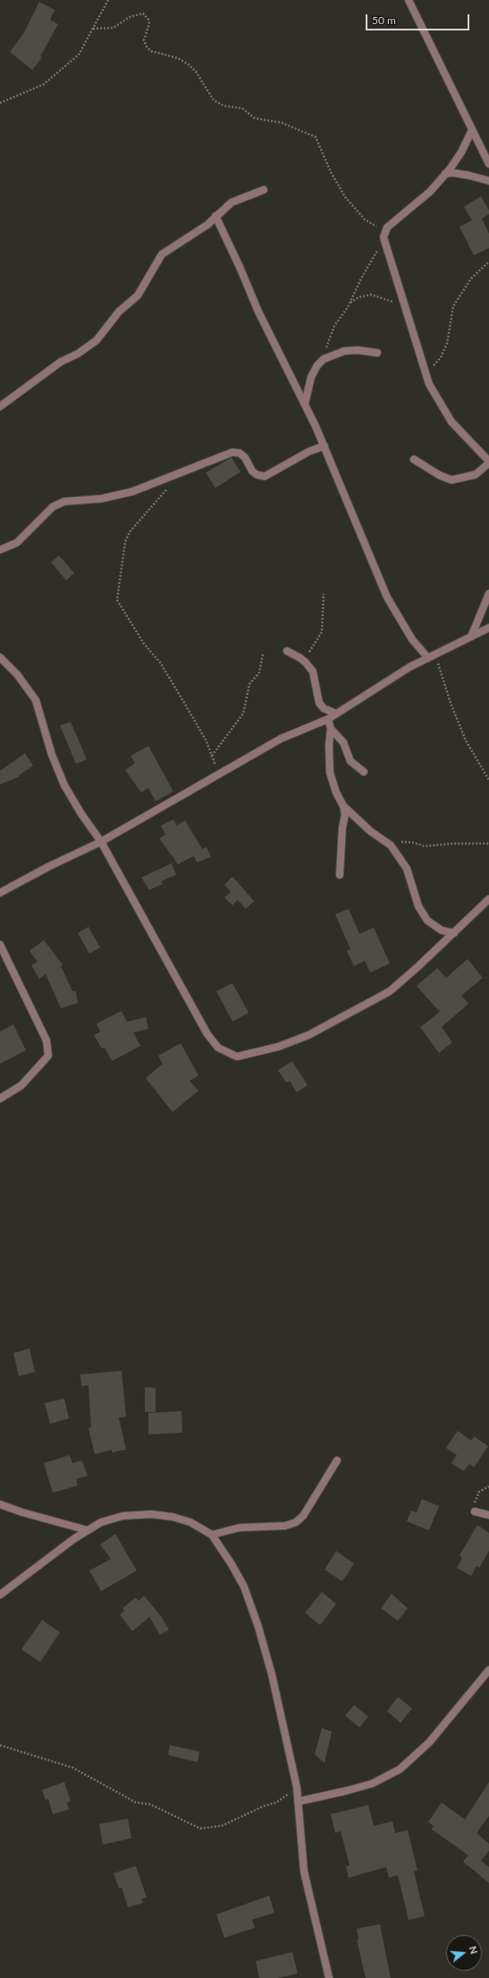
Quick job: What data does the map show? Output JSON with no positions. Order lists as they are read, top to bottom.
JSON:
{
  "scale_bar": "50 m",
  "north": "right"
}
